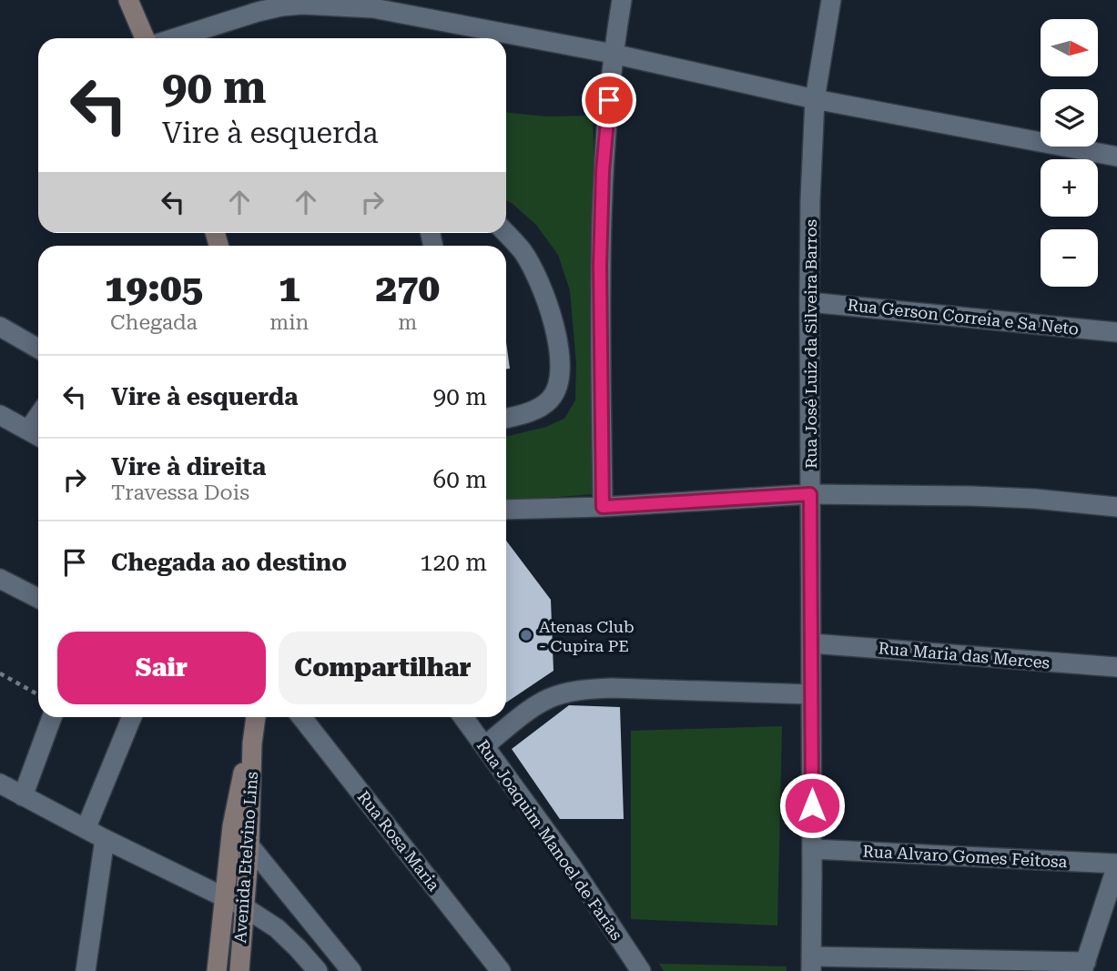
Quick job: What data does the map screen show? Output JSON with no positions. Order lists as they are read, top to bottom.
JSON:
{
  "streets": {
    "main road": ["Avenida Etelvino Lins"],
    "street": [
      "Rua Gerson Correia e Sa Neto",
      "Rua José Luiz da Silveira Barros",
      "Rua Maria das Merces",
      "Rua Joaquim Manoel de Farias",
      "Rua Rosa Maria",
      "Rua Alvaro Gomes Feitosa"
    ]
  },
  "crossings": [
    ["Rua Gerson Correia e Sa Neto", "Rua José Luiz da Silveira Barros"],
    ["Rua José Luiz da Silveira Barros", "Rua Maria das Merces"],
    ["Rua José Luiz da Silveira Barros", "Rua Alvaro Gomes Feitosa"]
  ],
  "places": ["Atenas Club - Cupira PE"],
  "north": "right",
  "page": {
    "map_buttons": ["+", "−"],
    "turn": ["90 m", "Vire à esquerda"],
    "eta": [
      "19:05",
      "Chegada",
      "1",
      "min",
      "270",
      "m"
    ],
    "list": [
      {
        "name": "Vire à esquerda",
        "value": "90 m"
      },
      {
        "name": "Vire à direita",
        "note": "Travessa Dois",
        "value": "60 m"
      },
      {
        "name": "Chegada ao destino",
        "value": "120 m"
      }
    ],
    "buttons": ["Sair", "Compartilhar"]
  }
}
